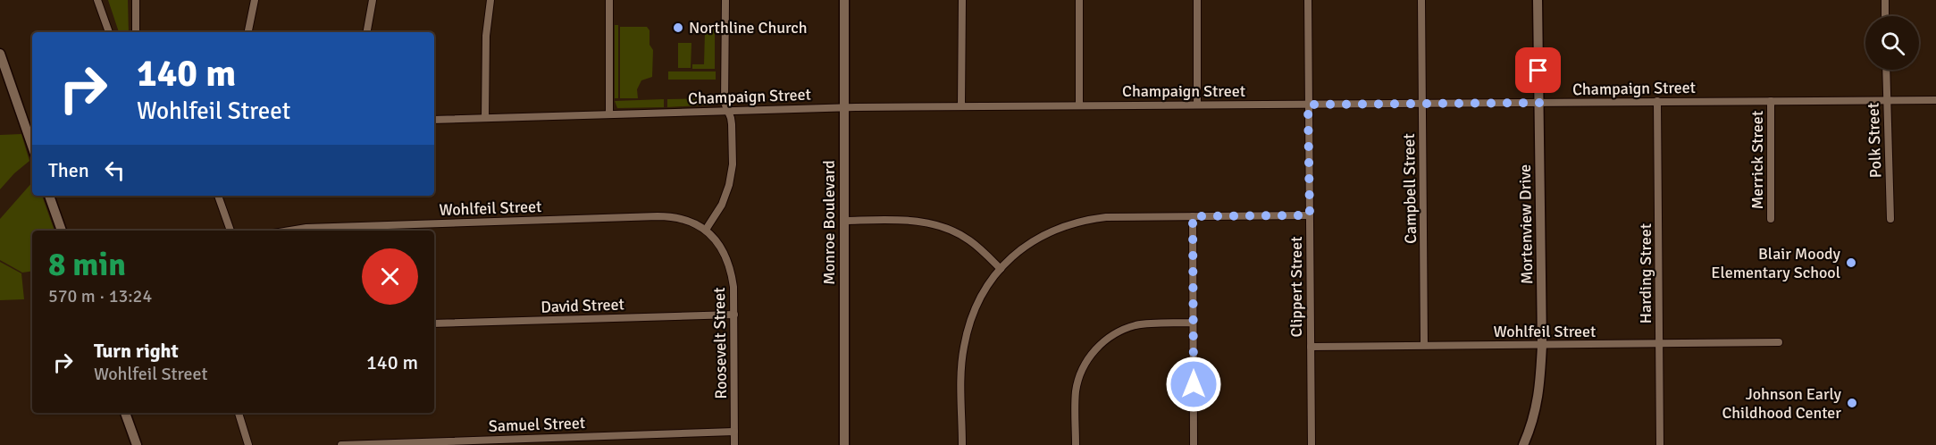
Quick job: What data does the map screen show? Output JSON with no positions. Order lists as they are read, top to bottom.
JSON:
{
  "streets": {
    "street": [
      "Champaign Street",
      "Polk Street",
      "Merrick Street",
      "Campbell Street",
      "Wohlfeil Street",
      "Monroe Boulevard",
      "Mortenview Drive",
      "Harding Street",
      "Clippert Street",
      "David Street",
      "Roosevelt Street",
      "Samuel Street"
    ]
  },
  "crossings": [
    ["Champaign Street", "Polk Street"],
    ["Champaign Street", "Merrick Street"],
    ["Champaign Street", "Campbell Street"],
    ["Champaign Street", "Monroe Boulevard"],
    ["Champaign Street", "Mortenview Drive"],
    ["Champaign Street", "Harding Street"],
    ["Champaign Street", "Clippert Street"],
    ["Campbell Street", "Wohlfeil Street"],
    ["Wohlfeil Street", "Mortenview Drive"],
    ["Wohlfeil Street", "Harding Street"],
    ["Wohlfeil Street", "Clippert Street"],
    ["Wohlfeil Street", "Roosevelt Street"],
    ["David Street", "Roosevelt Street"],
    ["Roosevelt Street", "Samuel Street"]
  ],
  "places": ["Northline Church", "Blair Moody Elementary School", "Johnson Early Childhood Center"],
  "page": {
    "turn": ["140 m", "Wohlfeil Street"],
    "then": "Then",
    "heading": ["8 min", "570 m · 13:24"],
    "list": [
      {
        "name": "Turn right",
        "note": "Wohlfeil Street",
        "value": "140 m"
      }
    ]
  }
}
